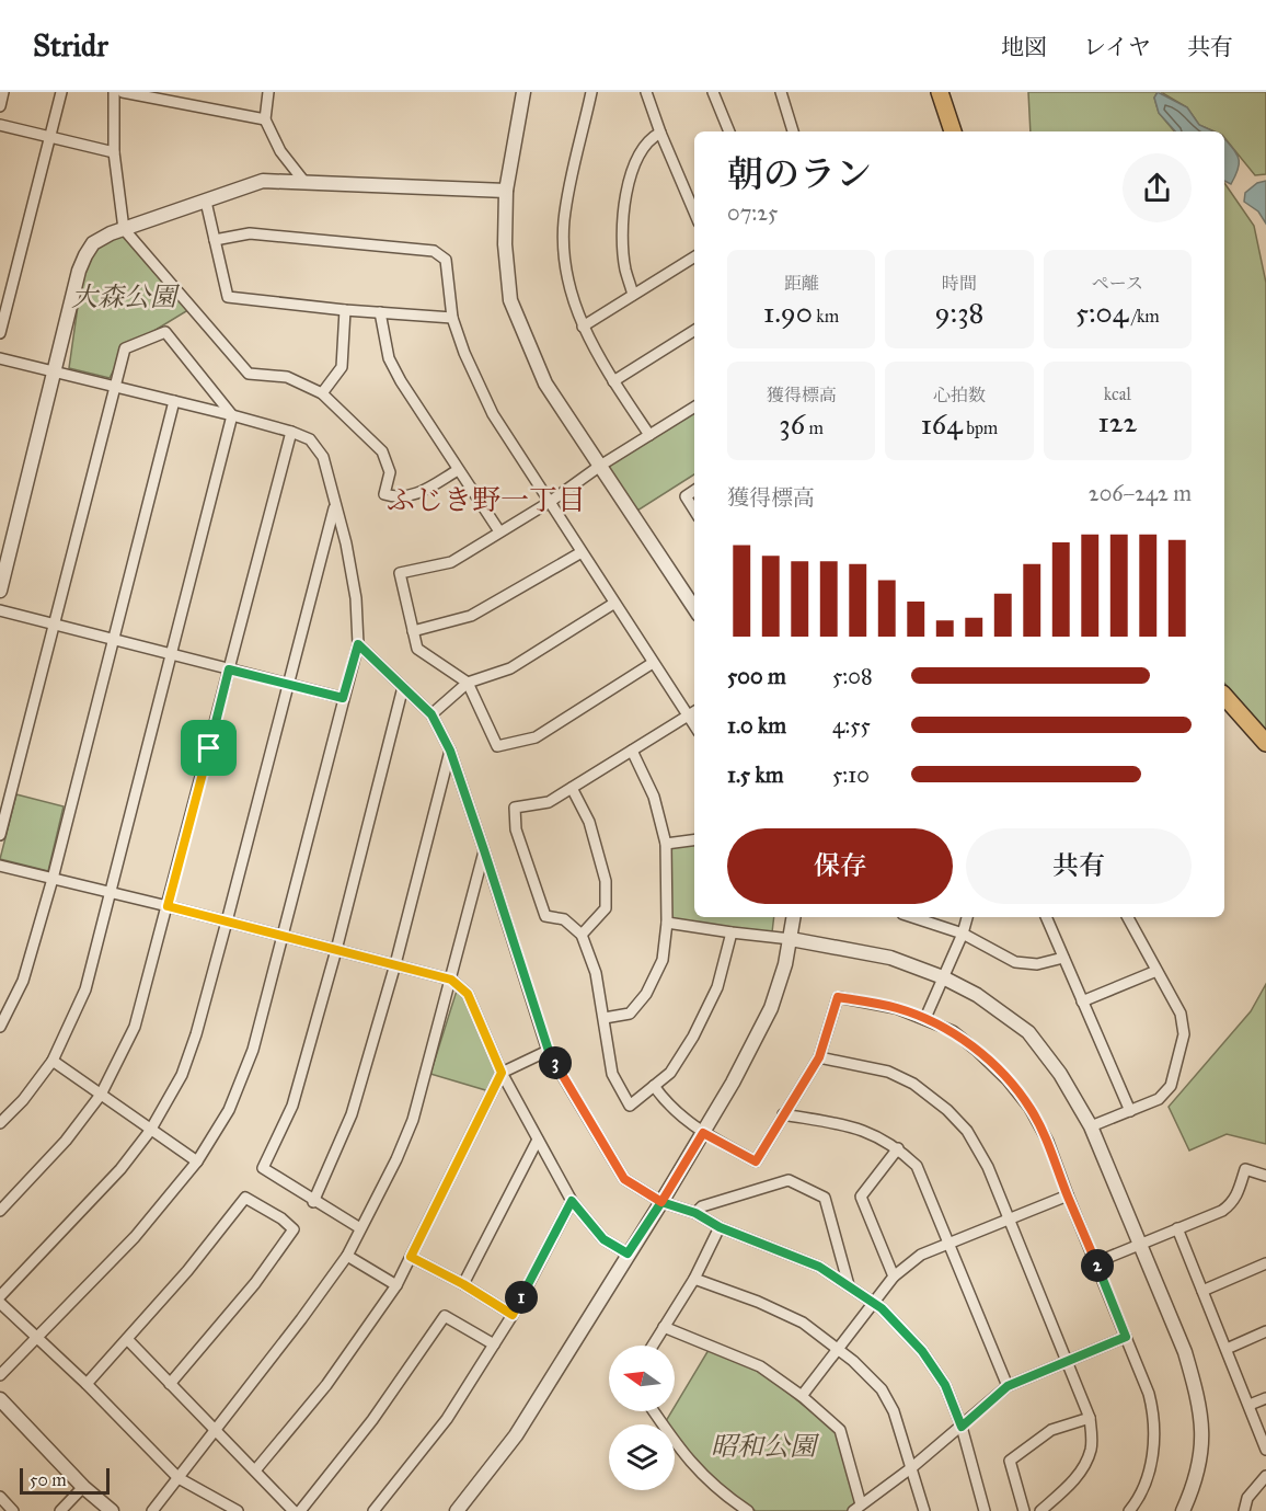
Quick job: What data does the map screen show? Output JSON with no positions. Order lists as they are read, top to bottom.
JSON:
{
  "districts": ["ふじき野一丁目"],
  "parks": ["大森公園", "昭和公園"],
  "scale_bar": "50 m",
  "north": "left",
  "page": {
    "header": "Stridr",
    "nav": ["地図", "レイヤ", "共有"],
    "heading": ["朝のラン", "07:25"],
    "stats": [
      ["距離", "1.90 km"],
      ["時間", "9:38"],
      ["ペース", "5:04 /km"],
      ["獲得標高", "36 m"],
      ["心拍数", "164 bpm"],
      ["kcal", "122"]
    ],
    "chart": ["獲得標高", "206–242 m"],
    "list": [
      {
        "name": "500 m",
        "note": "5:08"
      },
      {
        "name": "1.0 km",
        "note": "4:55"
      },
      {
        "name": "1.5 km",
        "note": "5:10"
      }
    ],
    "buttons": ["保存", "共有"],
    "pins": ["3", "2", "1"],
    "scale": "50 m"
  }
}
